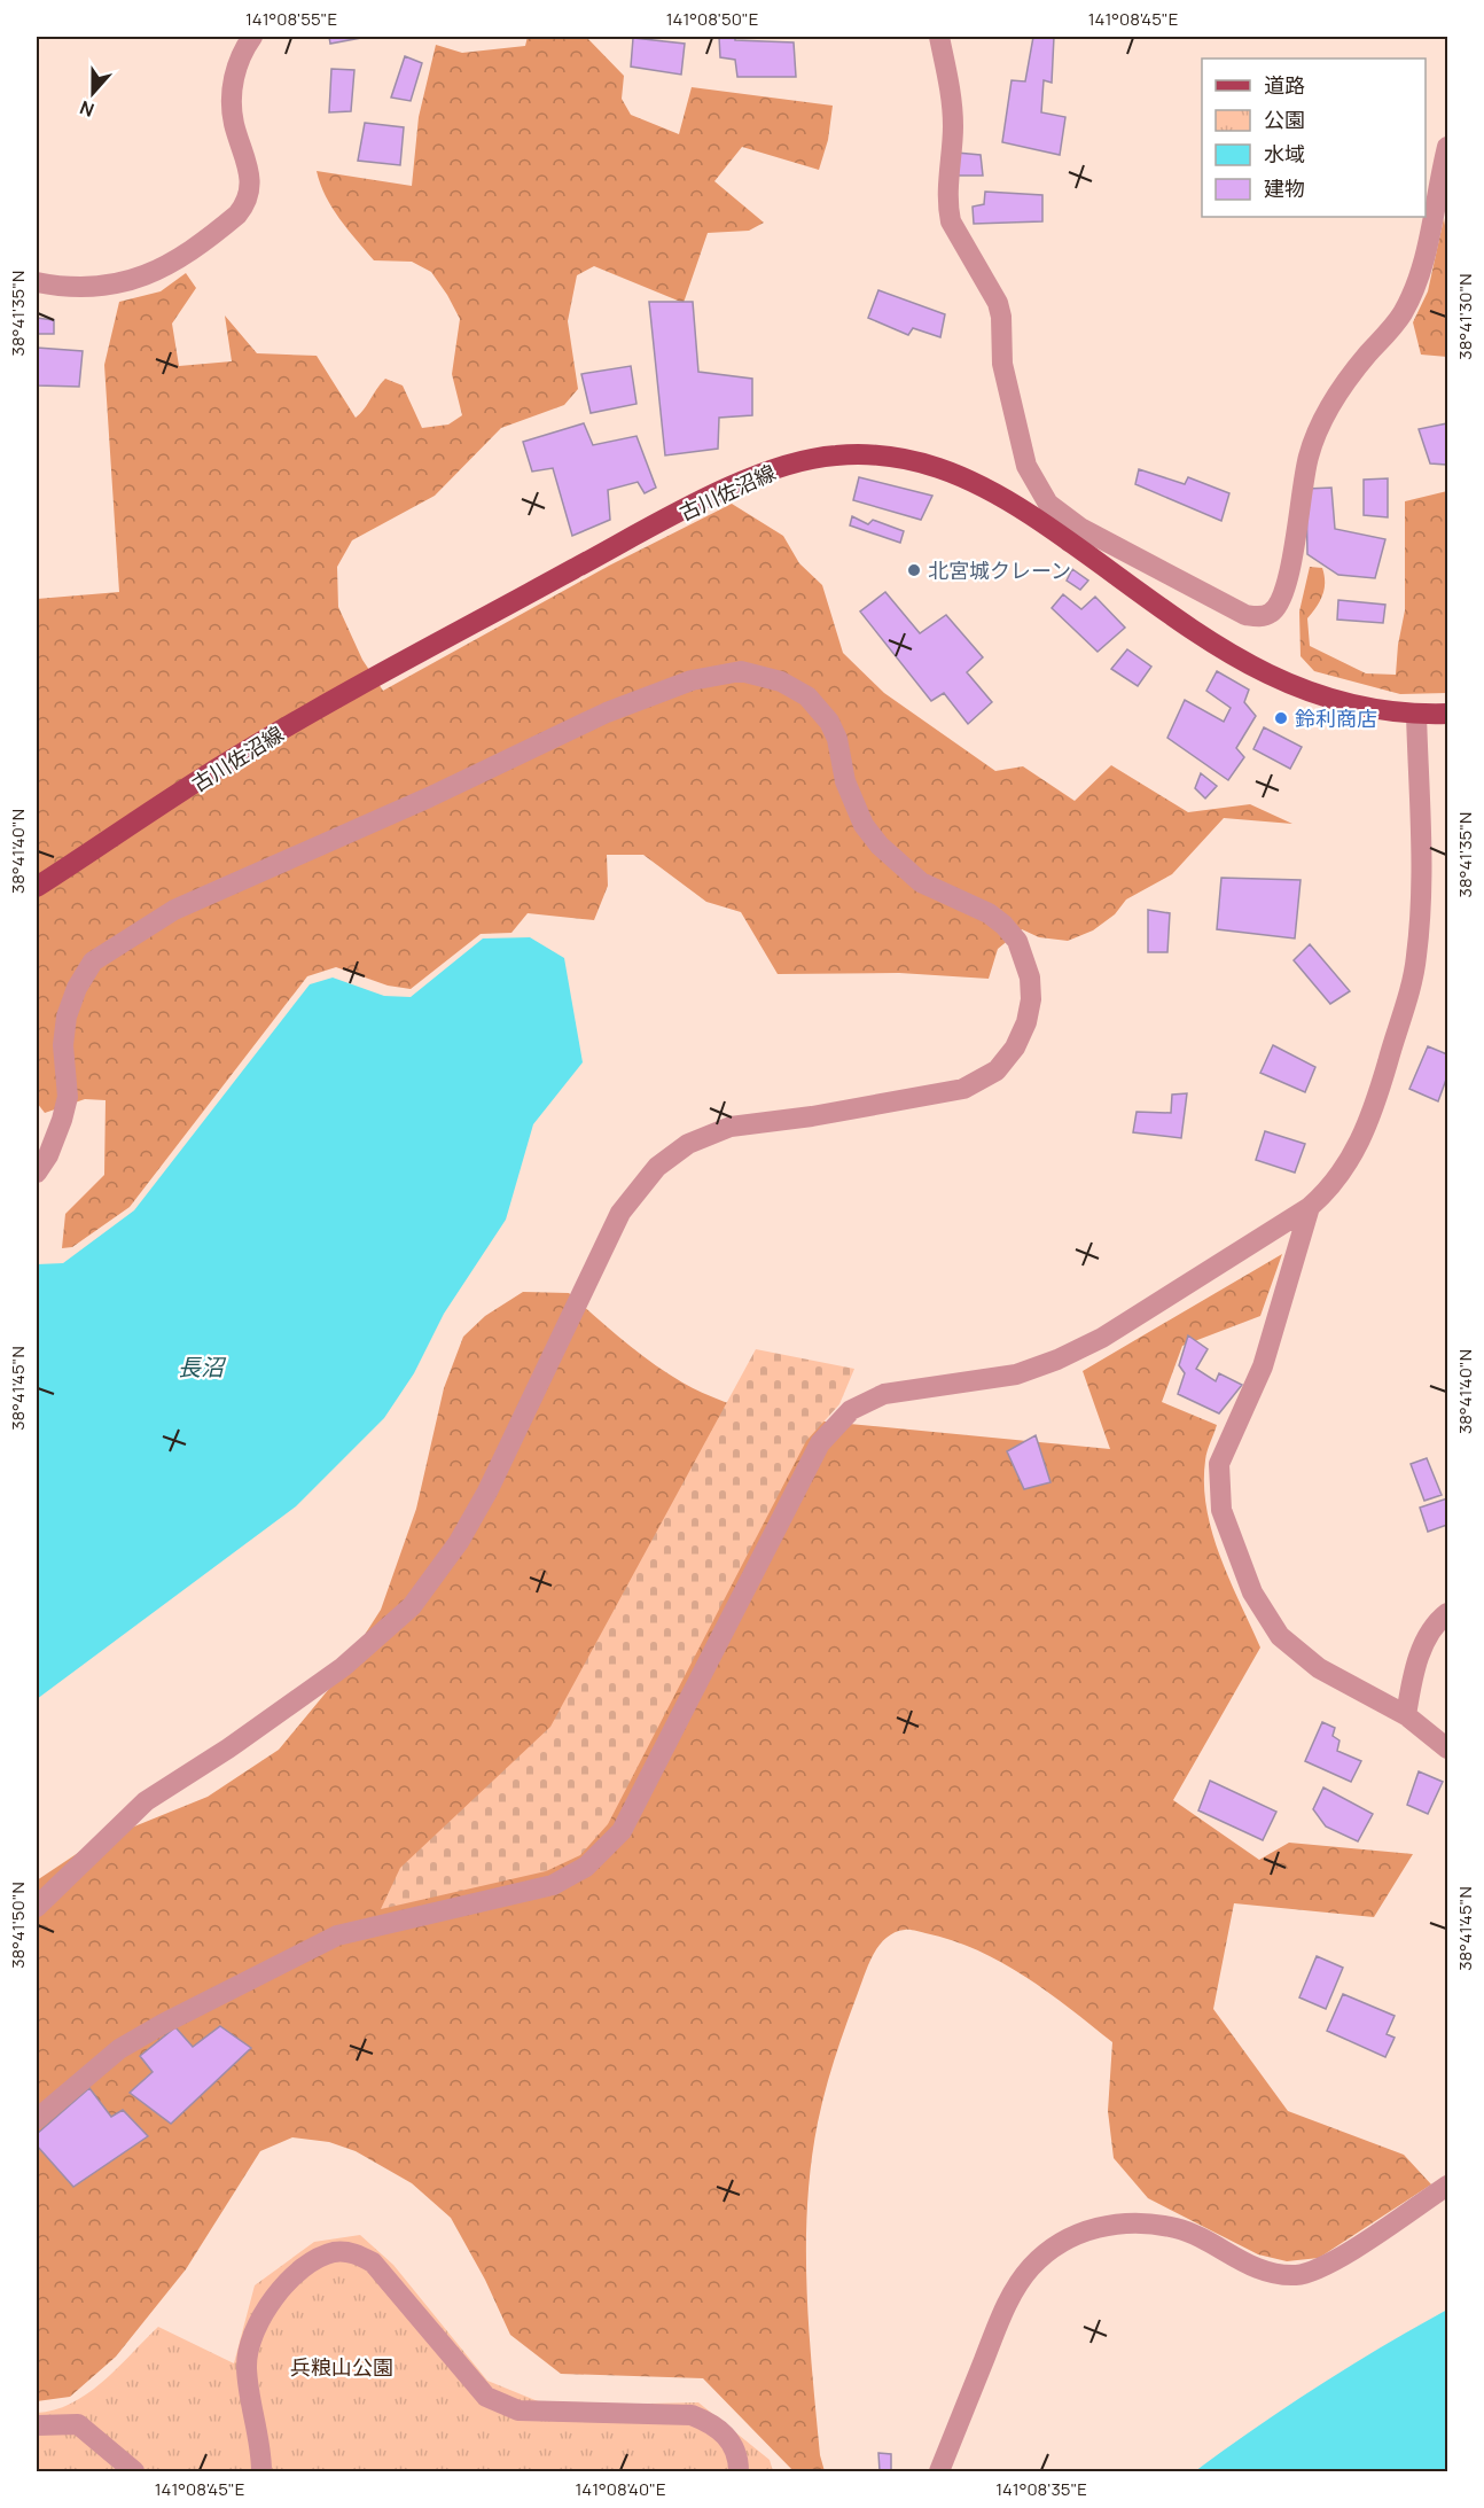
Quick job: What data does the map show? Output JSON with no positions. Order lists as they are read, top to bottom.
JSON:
{
  "streets": {
    "main road": ["古川佐沼線"]
  },
  "water": ["長沼"],
  "parks": ["兵粮山公園"],
  "places": ["北宮城クレーン", "鈴利商店"],
  "legend": [
    "道路",
    "公園",
    "水域",
    "建物"
  ],
  "north": "bottom",
  "coordinates": [
    "141°08'55\"E",
    "141°08'50\"E",
    "141°08'45\"E",
    "38°41'35\"N",
    "38°41'30\"N",
    "38°41'40\"N",
    "38°41'45\"N",
    "38°41'50\"N",
    "141°08'40\"E",
    "141°08'35\"E"
  ]
}
